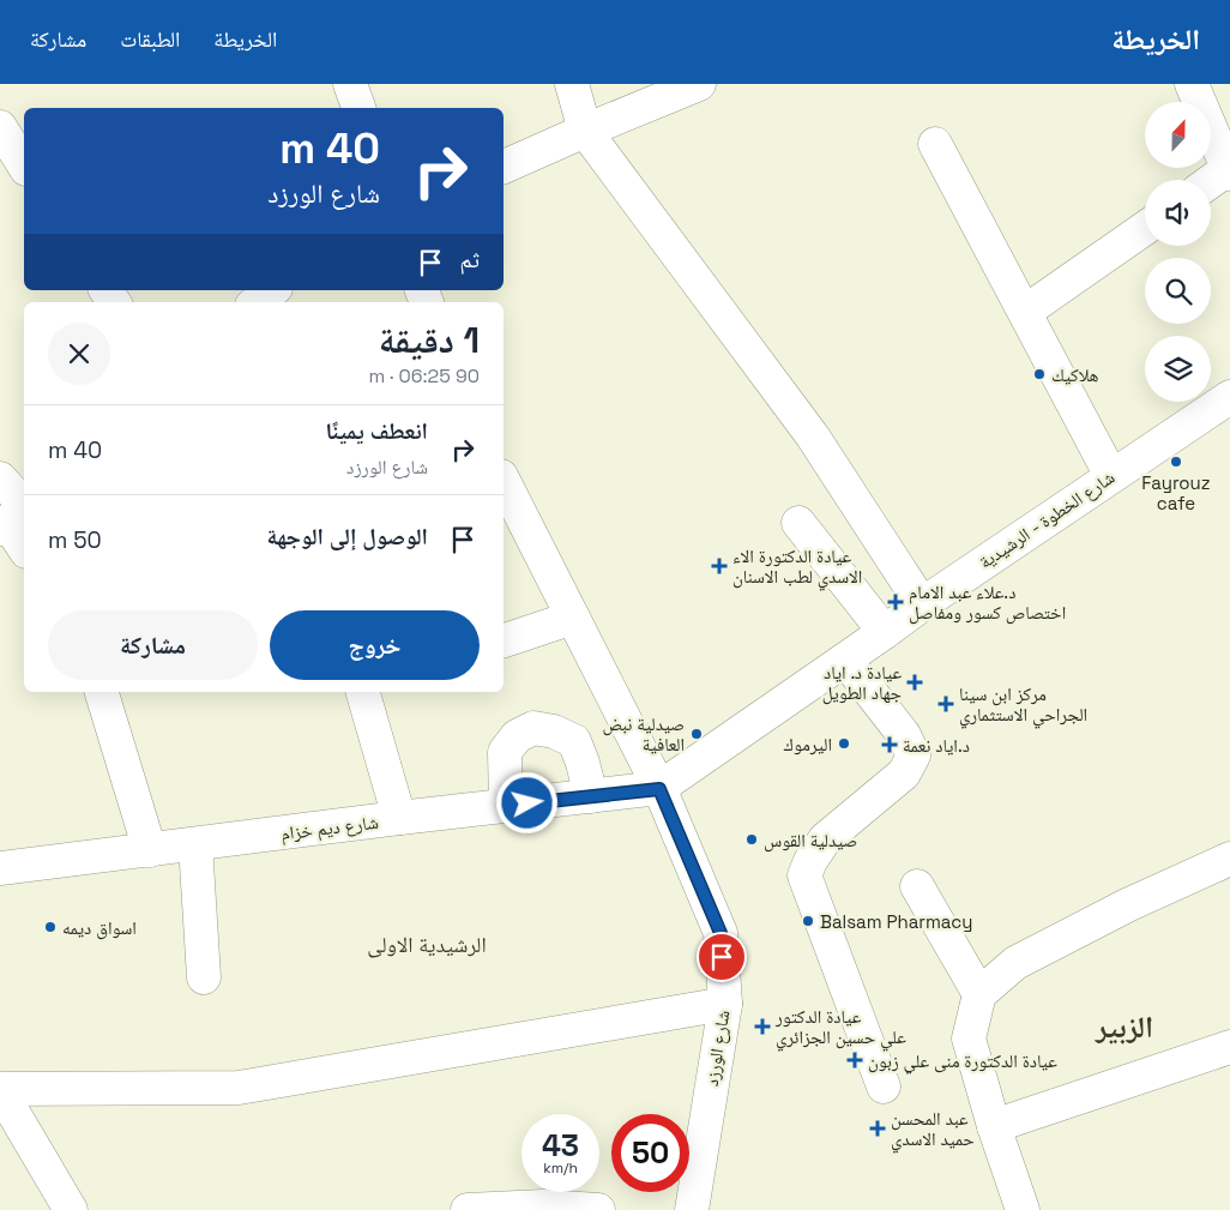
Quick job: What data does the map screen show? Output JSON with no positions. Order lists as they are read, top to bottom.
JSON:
{
  "streets": {
    "street": ["شارع الخطوة - الرشيدية", "شارع ديم خزام", "شارع الورزد"]
  },
  "crossings": [
    ["شارع الخطوة - الرشيدية", "شارع ديم خزام"],
    ["شارع الخطوة - الرشيدية", "شارع الورزد"],
    ["شارع ديم خزام", "شارع الورزد"]
  ],
  "districts": ["الرشيدية الاولى", "الزبير"],
  "places": {
    "other": [
      "هلاكيك",
      "Fayrouz cafe",
      "صيدلية نبض العافية",
      "اليرموك",
      "صيدلية القوس",
      "Balsam Pharmacy",
      "اسواق ديمه"
    ],
    "health": [
      "عيادة الدكتورة الاء الاسدي لطب الاسنان",
      "د.علاء عبد الامام اختصاص كسور ومفاصل",
      "عيادة د. اياد جهاد الطويل",
      "مركز ابن سينا الجراحي الاستثماري",
      "د.اياد نعمة",
      "عيادة الدكتور علي حسين الجزائري",
      "عيادة الدكتورة منى علي زبون",
      "عبد المحسن حميد الاسدي"
    ]
  },
  "north": "top",
  "page": {
    "header": "الخريطة",
    "nav": ["الخريطة", "الطبقات", "مشاركة"],
    "turn": ["40 m", "شارع الورزد"],
    "then": "ثم",
    "heading": ["1 دقيقة", "90 m · 06:25"],
    "list": [
      {
        "name": "انعطف يمينًا",
        "note": "شارع الورزد",
        "value": "40 m"
      },
      {
        "name": "الوصول إلى الوجهة",
        "value": "50 m"
      }
    ],
    "buttons": ["خروج", "مشاركة"],
    "speed": "43 km/h",
    "limit": "50"
  }
}
